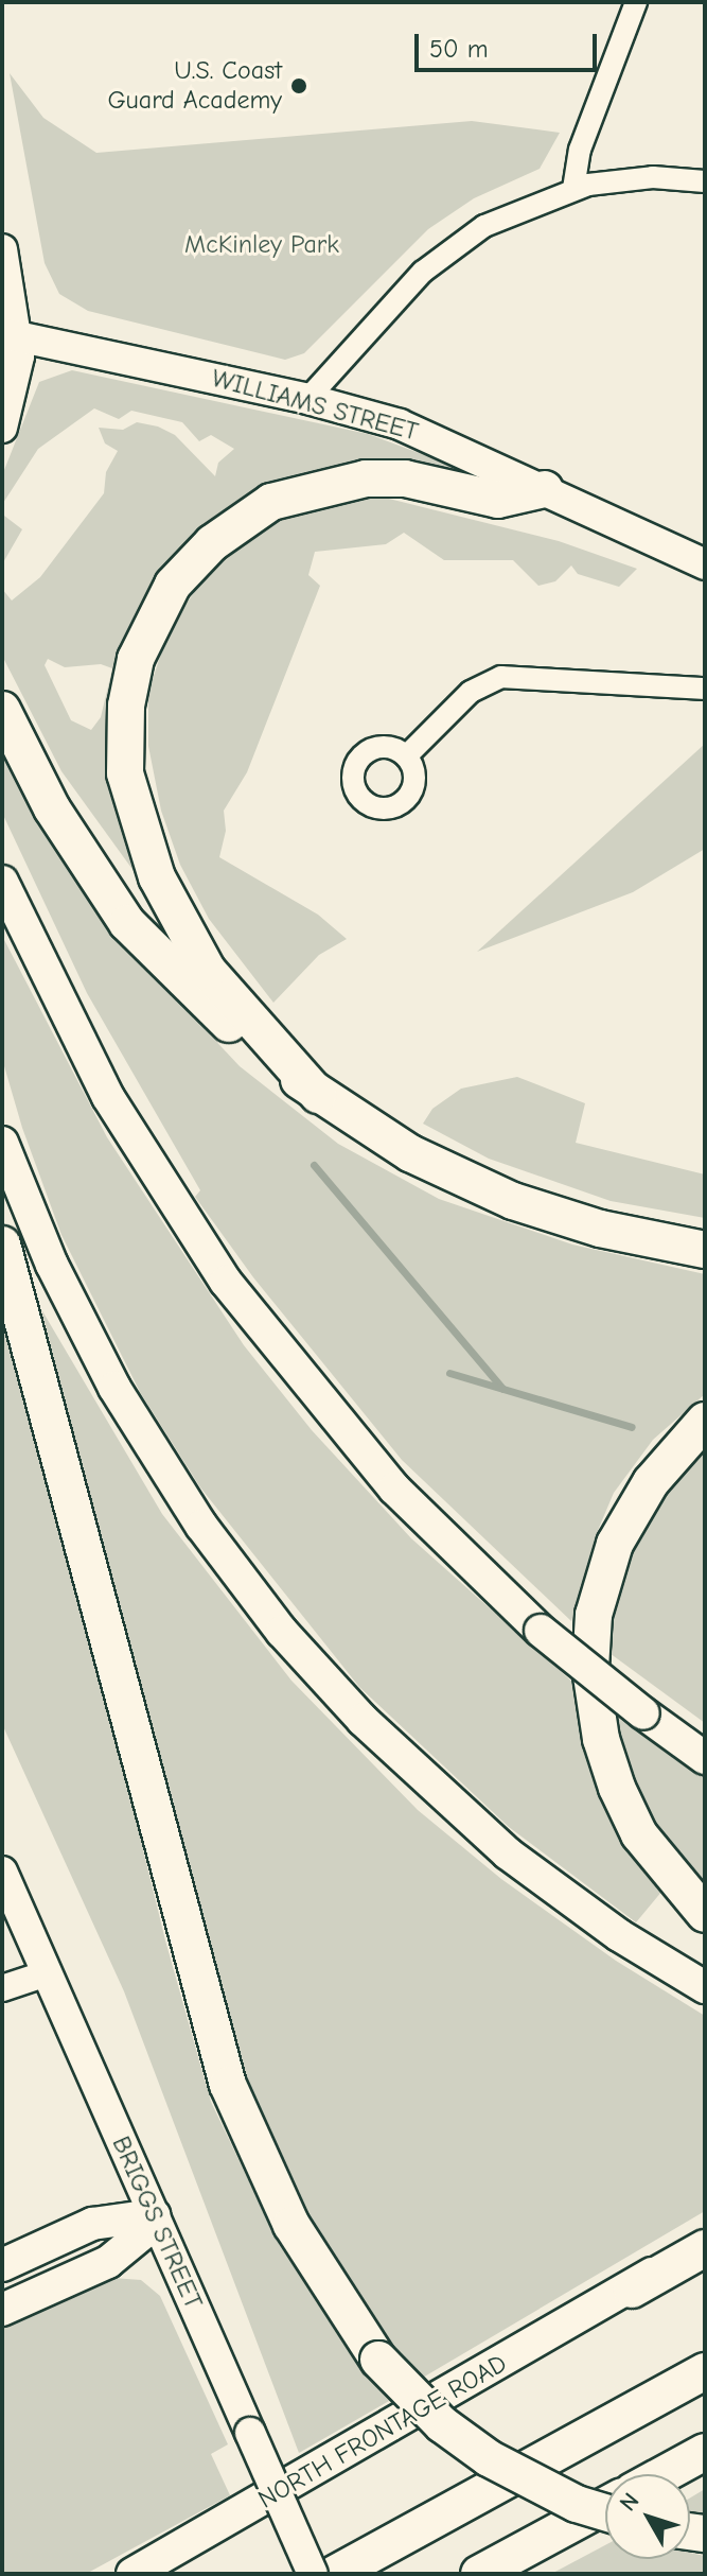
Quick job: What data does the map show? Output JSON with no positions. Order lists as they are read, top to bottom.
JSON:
{
  "streets": {
    "main road": ["WILLIAMS STREET", "BRIGGS STREET", "NORTH FRONTAGE ROAD"]
  },
  "parks": ["McKinley Park"],
  "places": ["U.S. Coast Guard Academy"],
  "scale_bar": "50 m",
  "north": "top left"
}
